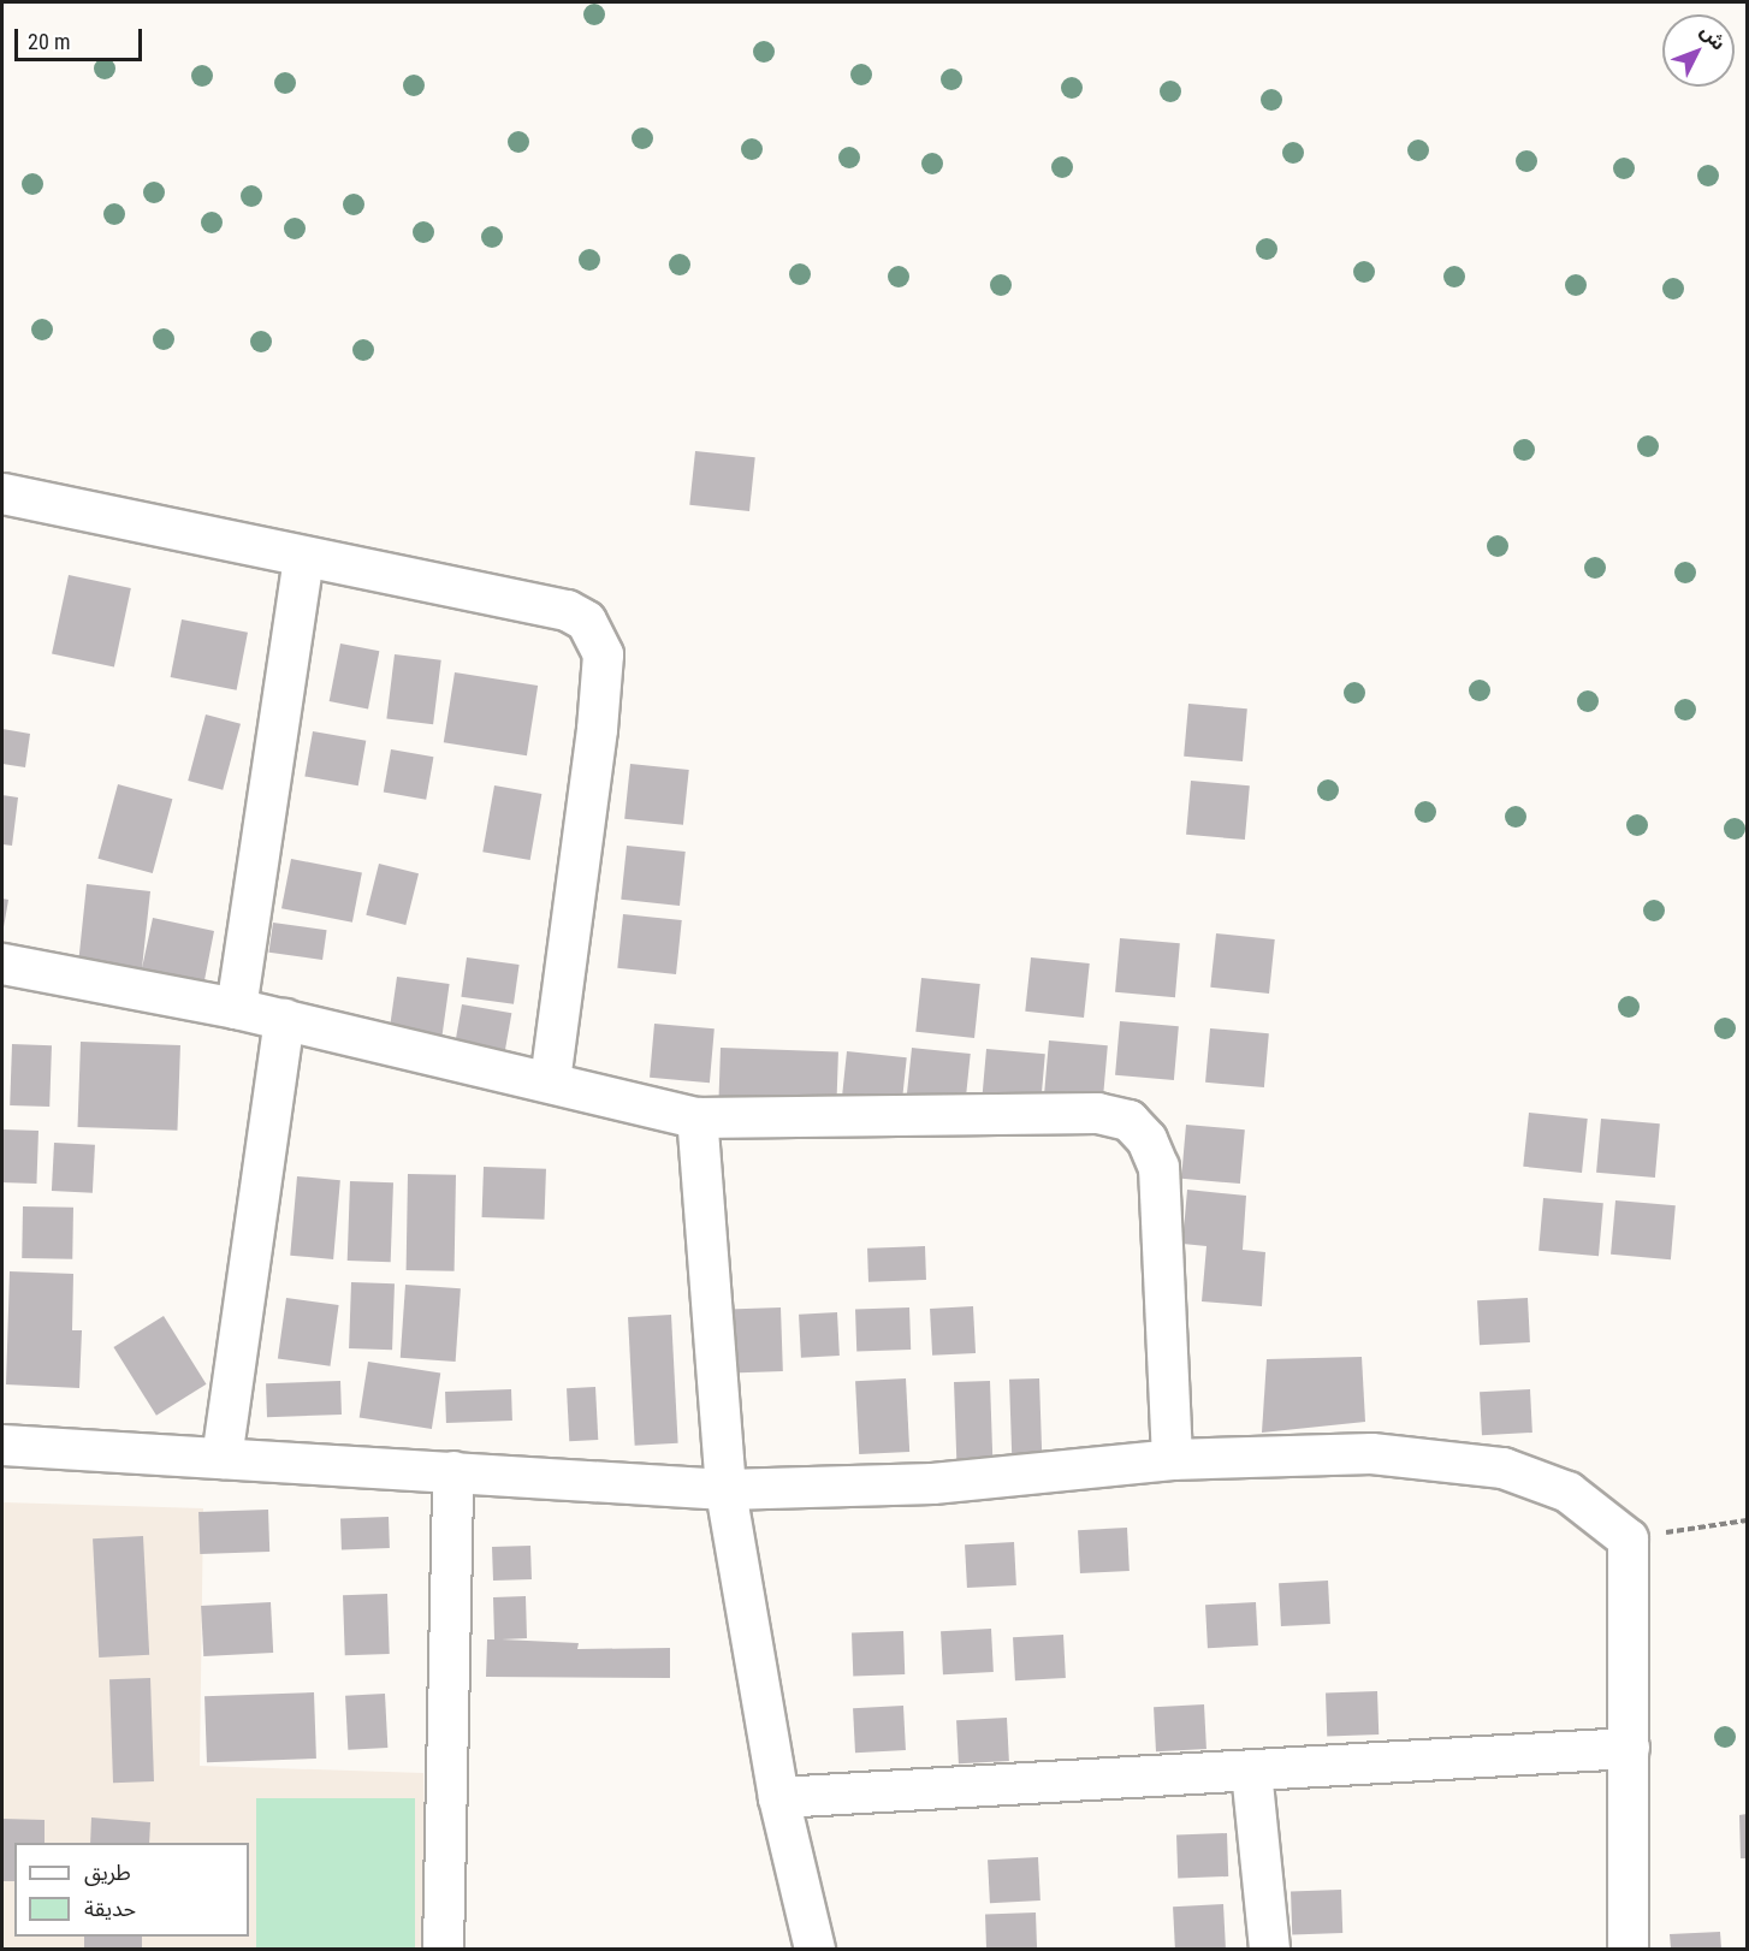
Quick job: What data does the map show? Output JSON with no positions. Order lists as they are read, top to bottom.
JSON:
{
  "legend": ["طريق", "حديقة"],
  "scale_bar": "20 m",
  "north": "top right"
}
